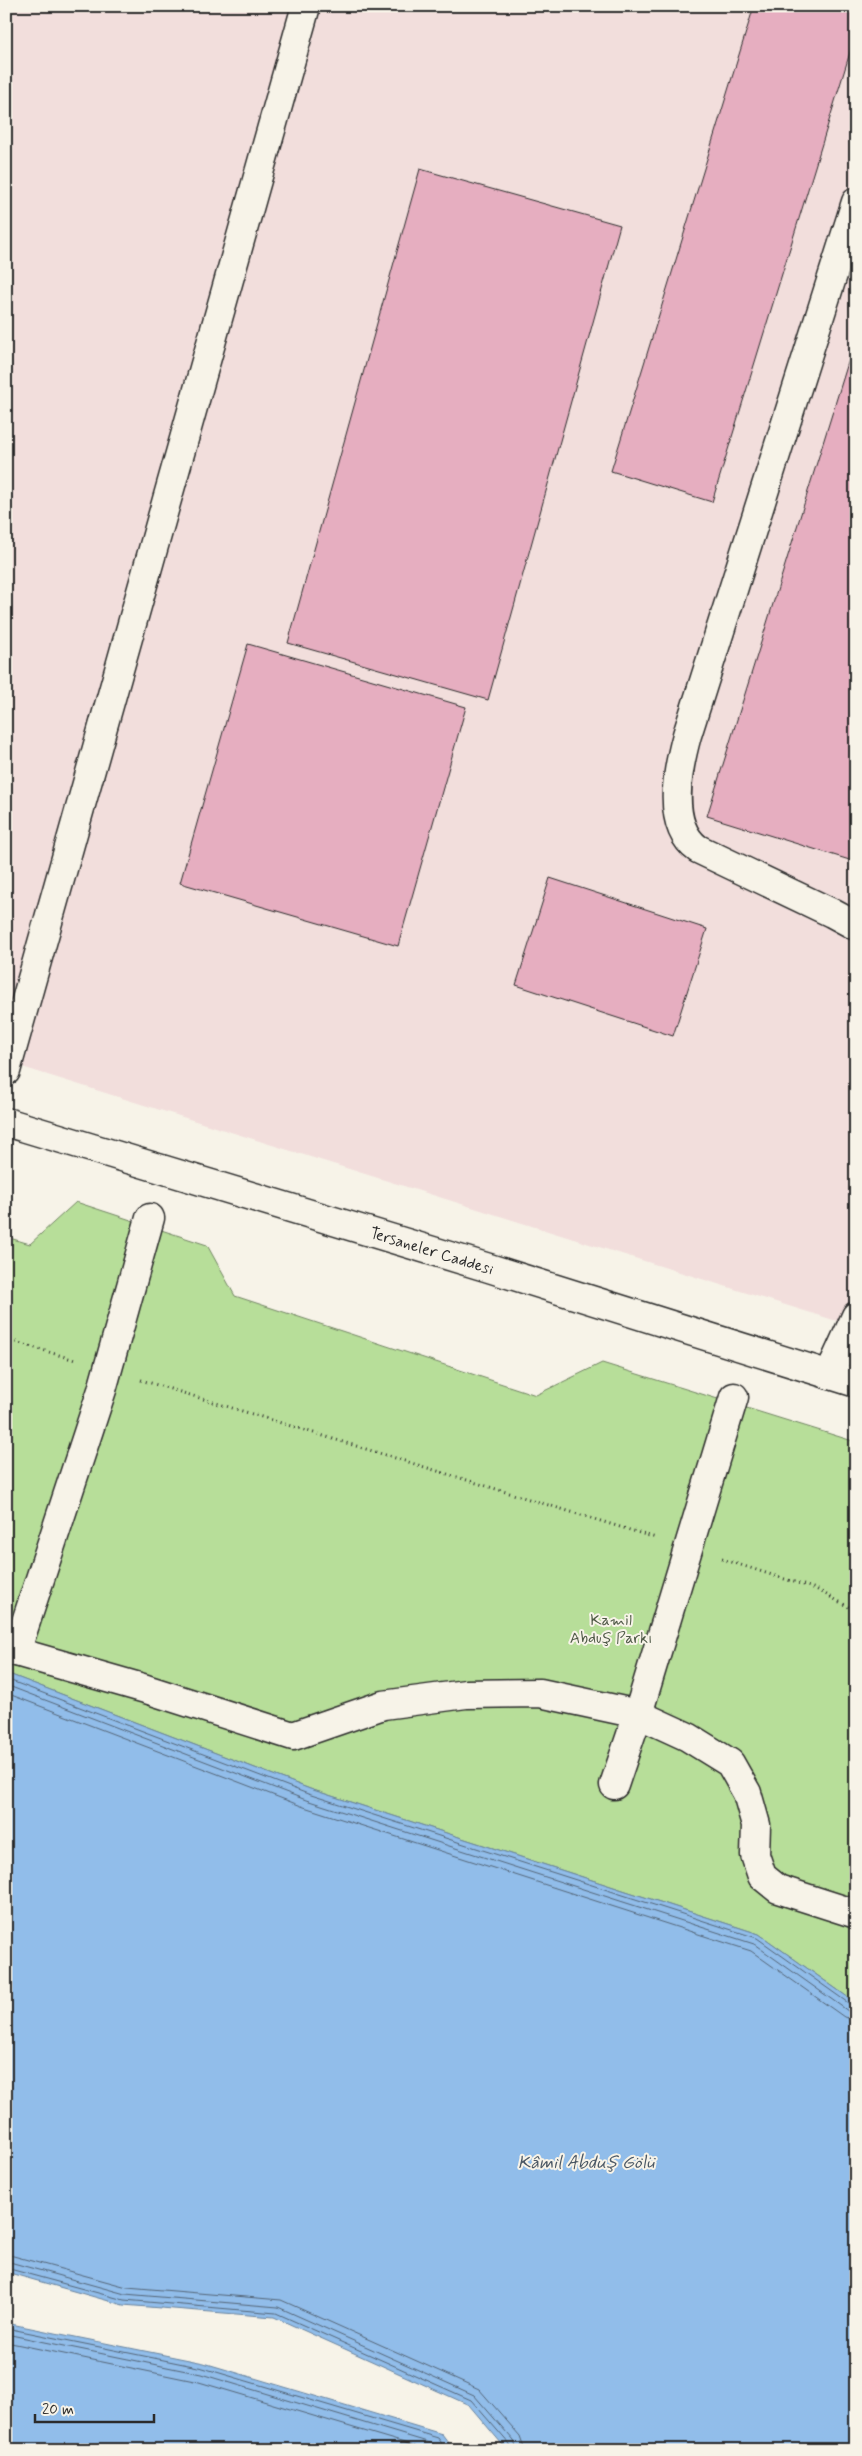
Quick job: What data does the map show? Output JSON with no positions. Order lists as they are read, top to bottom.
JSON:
{
  "streets": {
    "street": ["Tersaneler Caddesi"]
  },
  "water": ["Kâmil Abduş Gölü"],
  "parks": ["Kamil Abduş Parkı"],
  "scale_bar": "20 m"
}
